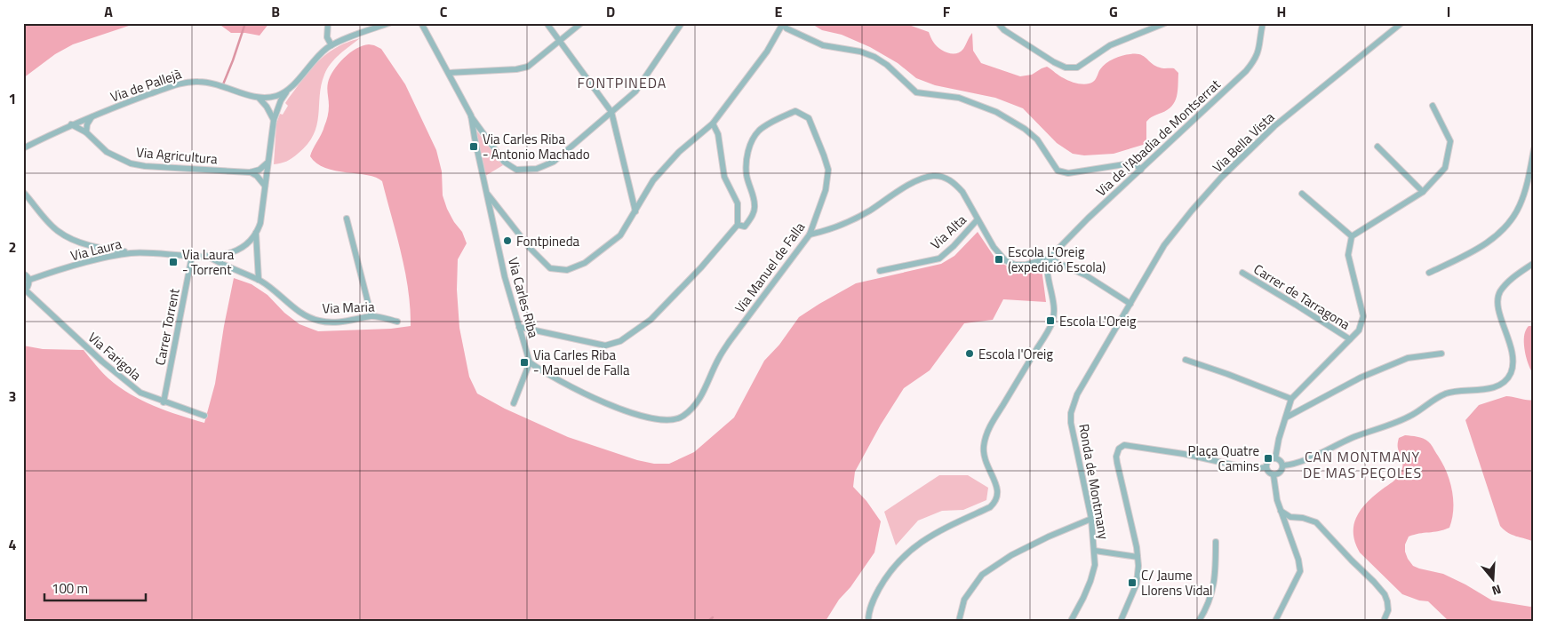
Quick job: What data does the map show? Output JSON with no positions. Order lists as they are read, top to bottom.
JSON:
{
  "streets": {
    "street": [
      "Via de Pallejà",
      "Via de l'Abadia de Montserrat",
      "Via Bella Vista",
      "Via Agricultura",
      "Via Alta",
      "Via Laura",
      "Via Manuel de Falla",
      "Carrer de Tarragona",
      "Via Carles Riba",
      "Via Maria",
      "Carrer Torrent",
      "Via Farigola",
      "Ronda de Montmany"
    ]
  },
  "crossings": [
    ["Via de Pallejà", "Via Agricultura"],
    ["Via Bella Vista", "Ronda de Montmany"],
    ["Via Laura", "Via Maria"],
    ["Via Laura", "Carrer Torrent"],
    ["Via Manuel de Falla", "Via Carles Riba"],
    ["Carrer Torrent", "Via Farigola"]
  ],
  "districts": ["FONTPINEDA", "CAN MONTMANY DE MAS PEÇOLES"],
  "places": {
    "transit": [
      "Via Carles Riba - Antonio Machado",
      "Escola L'Oreig (expedició Escola)",
      "Via Laura - Torrent",
      "Escola L'Oreig",
      "Via Carles Riba - Manuel de Falla",
      "Plaça Quatre Camins",
      "C/ Jaume Llorens Vidal"
    ],
    "other": ["Fontpineda", "Escola l'Oreig"]
  },
  "scale_bar": "100 m",
  "north": "bottom",
  "grid": {
    "columns": [
      "A",
      "B",
      "C",
      "D",
      "E",
      "F",
      "G",
      "H",
      "I"
    ],
    "rows": [
      "1",
      "2",
      "3",
      "4"
    ]
  }
}
